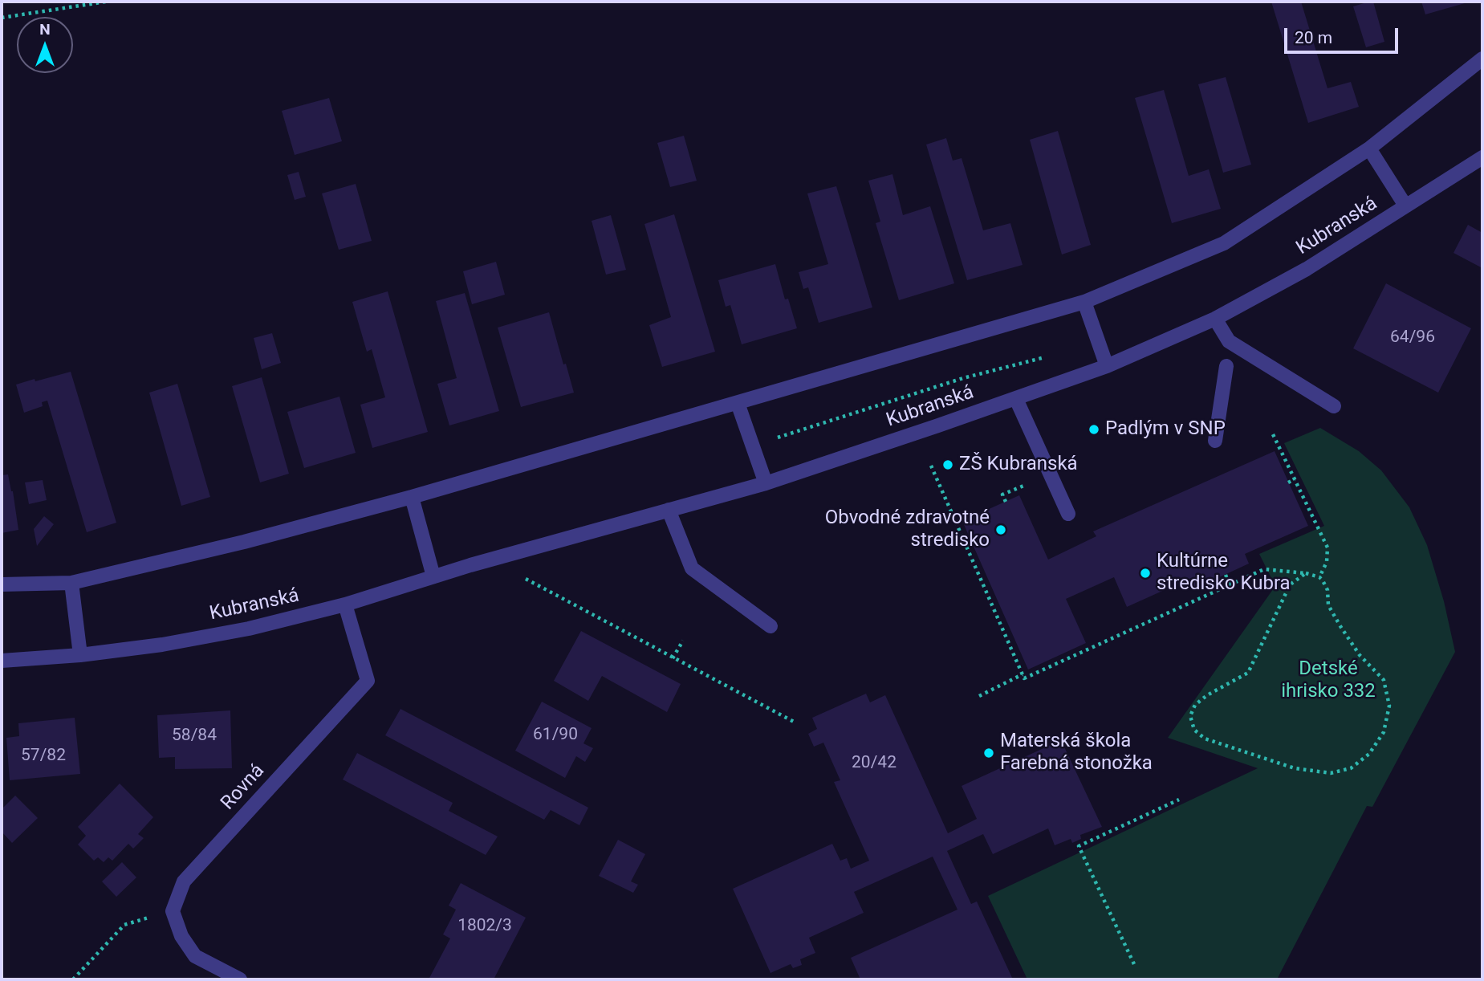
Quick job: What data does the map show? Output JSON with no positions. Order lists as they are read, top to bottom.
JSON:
{
  "streets": {
    "street": ["Kubranská", "Rovná"]
  },
  "crossings": [
    ["Kubranská", "Rovná"]
  ],
  "parks": ["Detské ihrisko 332"],
  "places": [
    "Padlým v SNP",
    "ZŠ Kubranská",
    "Obvodné zdravotné stredisko",
    "Kultúrne stredisko Kubra",
    "Materská škola Farebná stonožka"
  ],
  "house_numbers": [
    "64/96",
    "61/90",
    "58/84",
    "57/82",
    "20/42",
    "1802/3"
  ],
  "scale_bar": "20 m",
  "north": "top"
}
